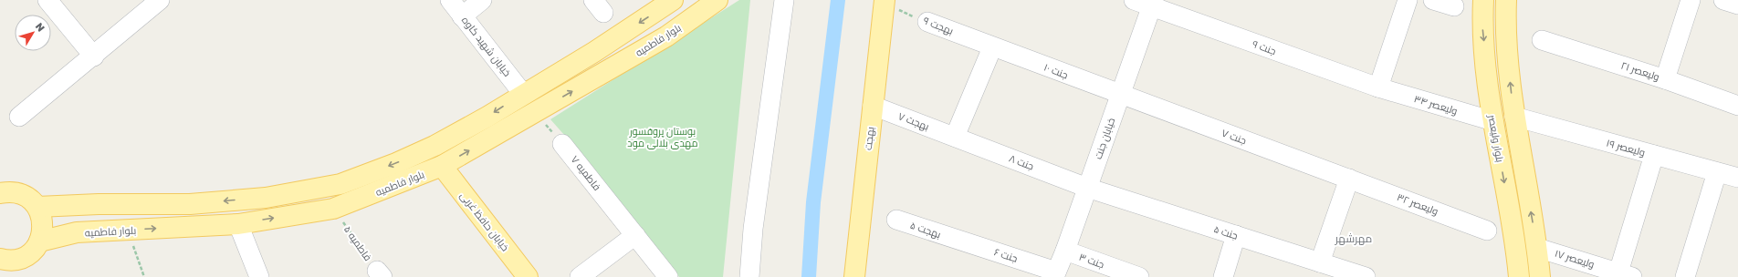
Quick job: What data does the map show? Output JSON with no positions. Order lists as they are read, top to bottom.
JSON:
{
  "streets": {
    "main road": [
      "بلوار فاطمیه",
      "بهجت",
      "بلوار ولیعصر",
      "خیابان حافظ غربی"
    ],
    "street": [
      "بهجت ۹",
      "خیابان شهید کاوه",
      "جنت ۹",
      "جنت ۱۰",
      "ولیعصر ۲۱",
      "ولیعصر ۳۴",
      "بهجت ۷",
      "جنت ۷",
      "خیابان جنت",
      "ولیعصر ۱۹",
      "جنت ۸",
      "فاطمیه ۷",
      "ولیعصر ۳۲",
      "بهجت ۵",
      "جنت ۵",
      "جنت ۶",
      "ولیعصر ۱۷",
      "جنت ۳"
    ],
    "path": ["فاطمیه ۵"]
  },
  "crossings": [
    ["بهجت ۹", "جنت ۱۰"],
    ["بهجت ۹", "بهجت"],
    ["بلوار فاطمیه", "خیابان شهید کاوه"],
    ["بلوار فاطمیه", "خیابان حافظ غربی"],
    ["بلوار فاطمیه", "فاطمیه ۵"],
    ["جنت ۹", "ولیعصر ۳۴"],
    ["جنت ۹", "خیابان جنت"],
    ["جنت ۱۰", "جنت ۷"],
    ["جنت ۱۰", "خیابان جنت"],
    ["ولیعصر ۳۴", "بلوار ولیعصر"],
    ["بهجت ۷", "بهجت"],
    ["بهجت ۷", "جنت ۸"],
    ["جنت ۷", "خیابان جنت"],
    ["جنت ۷", "ولیعصر ۳۲"],
    ["خیابان جنت", "جنت ۸"],
    ["خیابان جنت", "جنت ۵"],
    ["خیابان جنت", "جنت ۶"],
    ["خیابان جنت", "جنت ۳"],
    ["جنت ۸", "جنت ۵"],
    ["بهجت ۵", "جنت ۶"]
  ],
  "districts": ["مهرشهر"],
  "parks": ["بوستان پروفسور مهدی بلالی مود"],
  "north": "top right"
}
